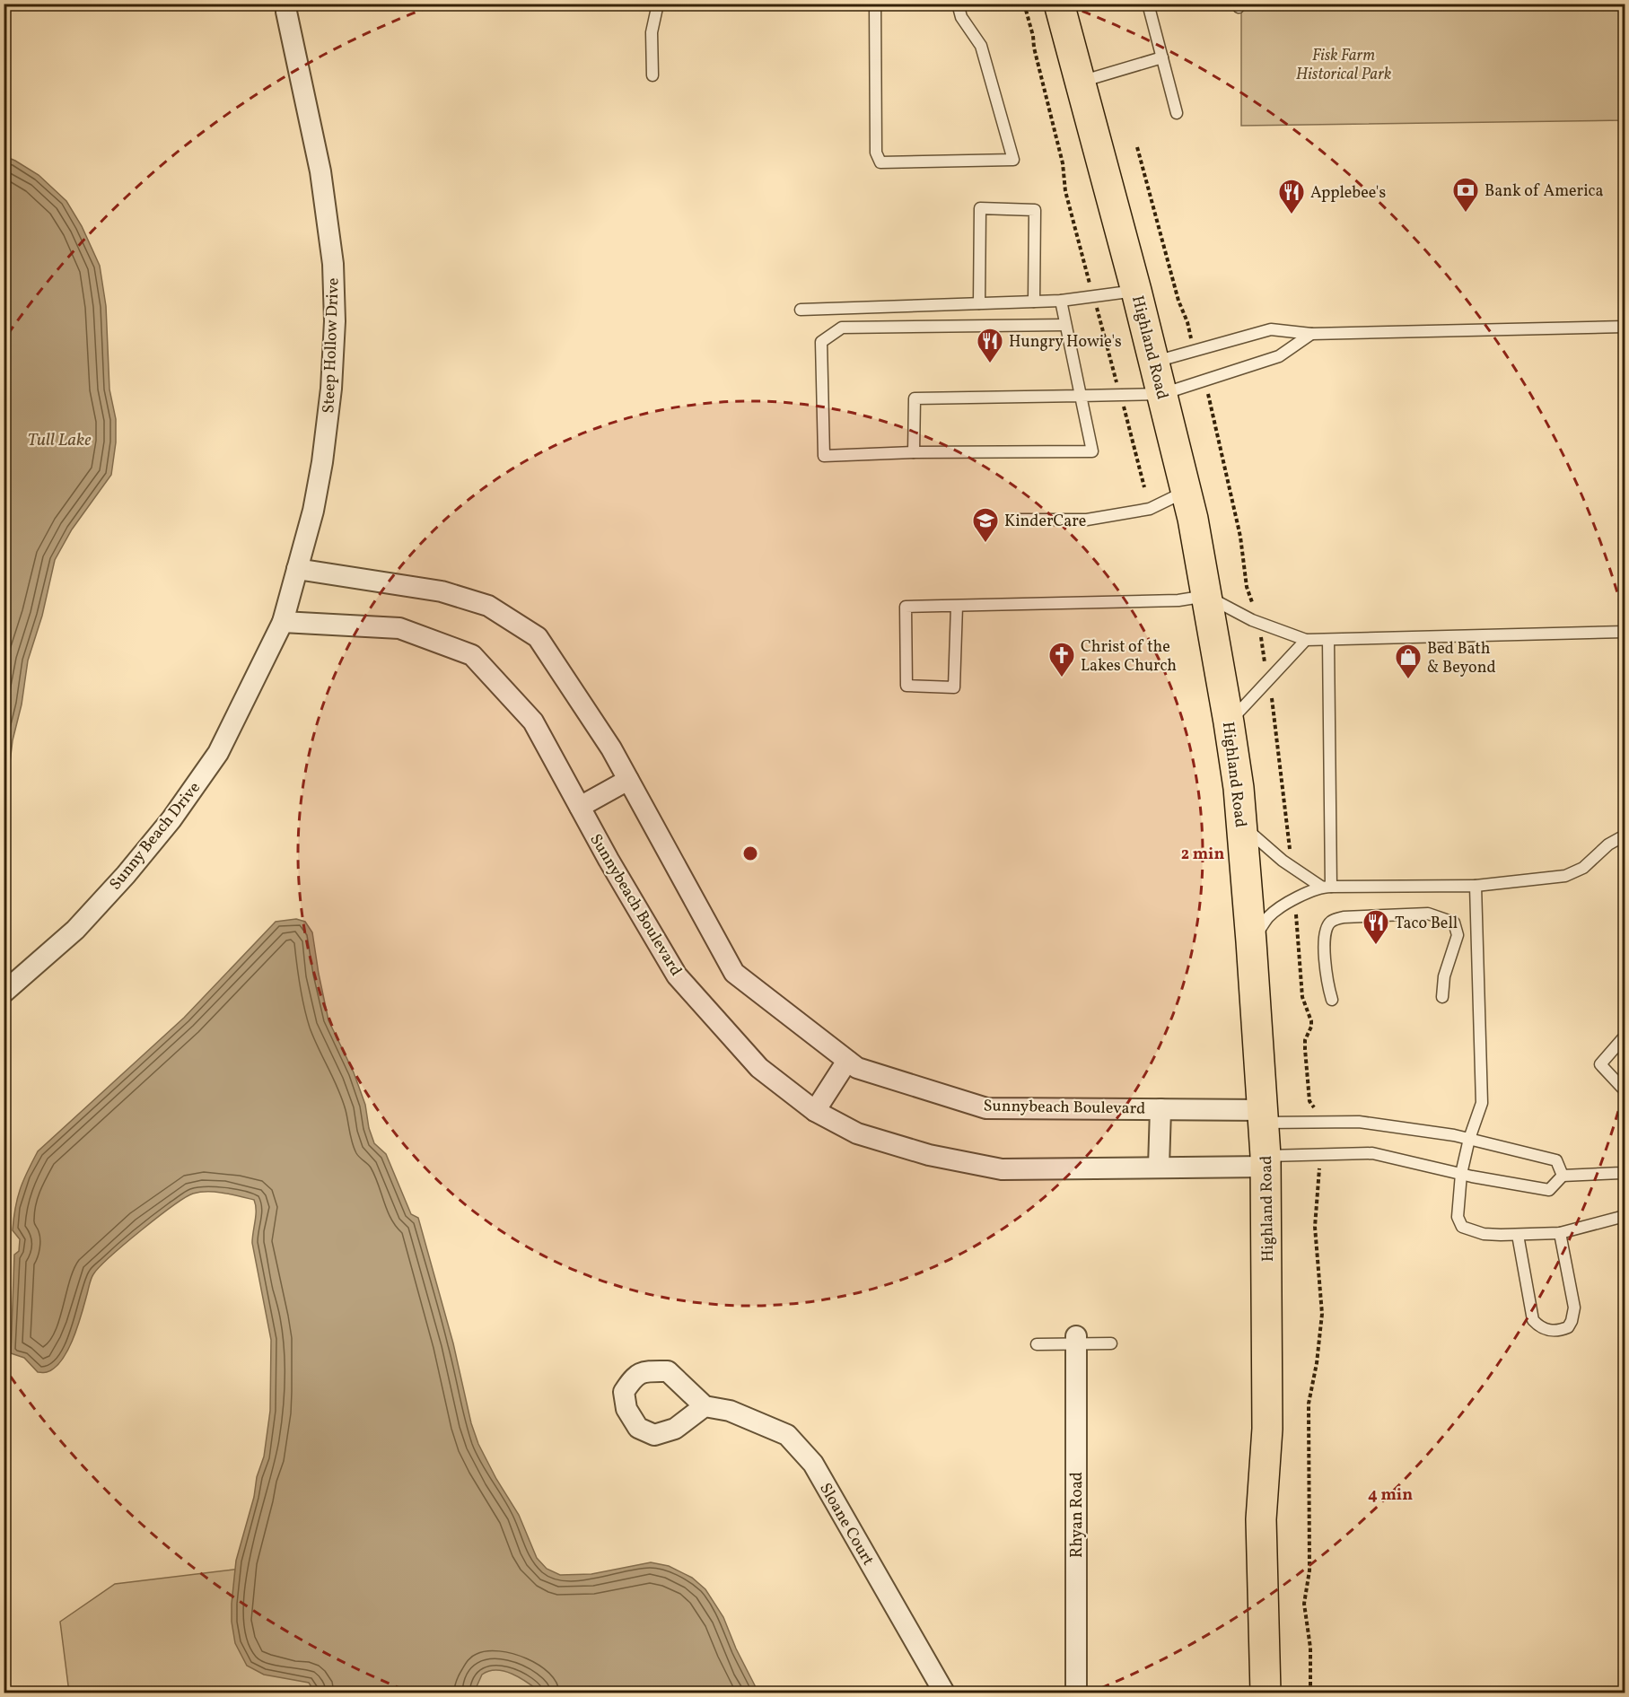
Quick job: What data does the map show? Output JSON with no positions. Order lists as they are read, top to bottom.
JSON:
{
  "streets": {
    "highway": ["Highland Road"],
    "street": [
      "Steep Hollow Drive",
      "Sunny Beach Drive",
      "Sunnybeach Boulevard",
      "Rhyan Road",
      "Sloane Court"
    ]
  },
  "crossings": [
    ["Steep Hollow Drive", "Sunny Beach Drive"],
    ["Steep Hollow Drive", "Sunnybeach Boulevard"],
    ["Highland Road", "Sunnybeach Boulevard"],
    ["Sunny Beach Drive", "Sunnybeach Boulevard"]
  ],
  "water": ["Tull Lake"],
  "parks": ["Fisk Farm Historical Park"],
  "places": {
    "bank": ["Bank of America"],
    "restaurant": ["Applebee's", "Hungry Howie's", "Taco Bell"],
    "school or university": ["KinderCare"],
    "church": ["Christ of the Lakes Church"],
    "shop": ["Bed Bath & Beyond"]
  },
  "rings": ["2 min", "4 min"]
}
